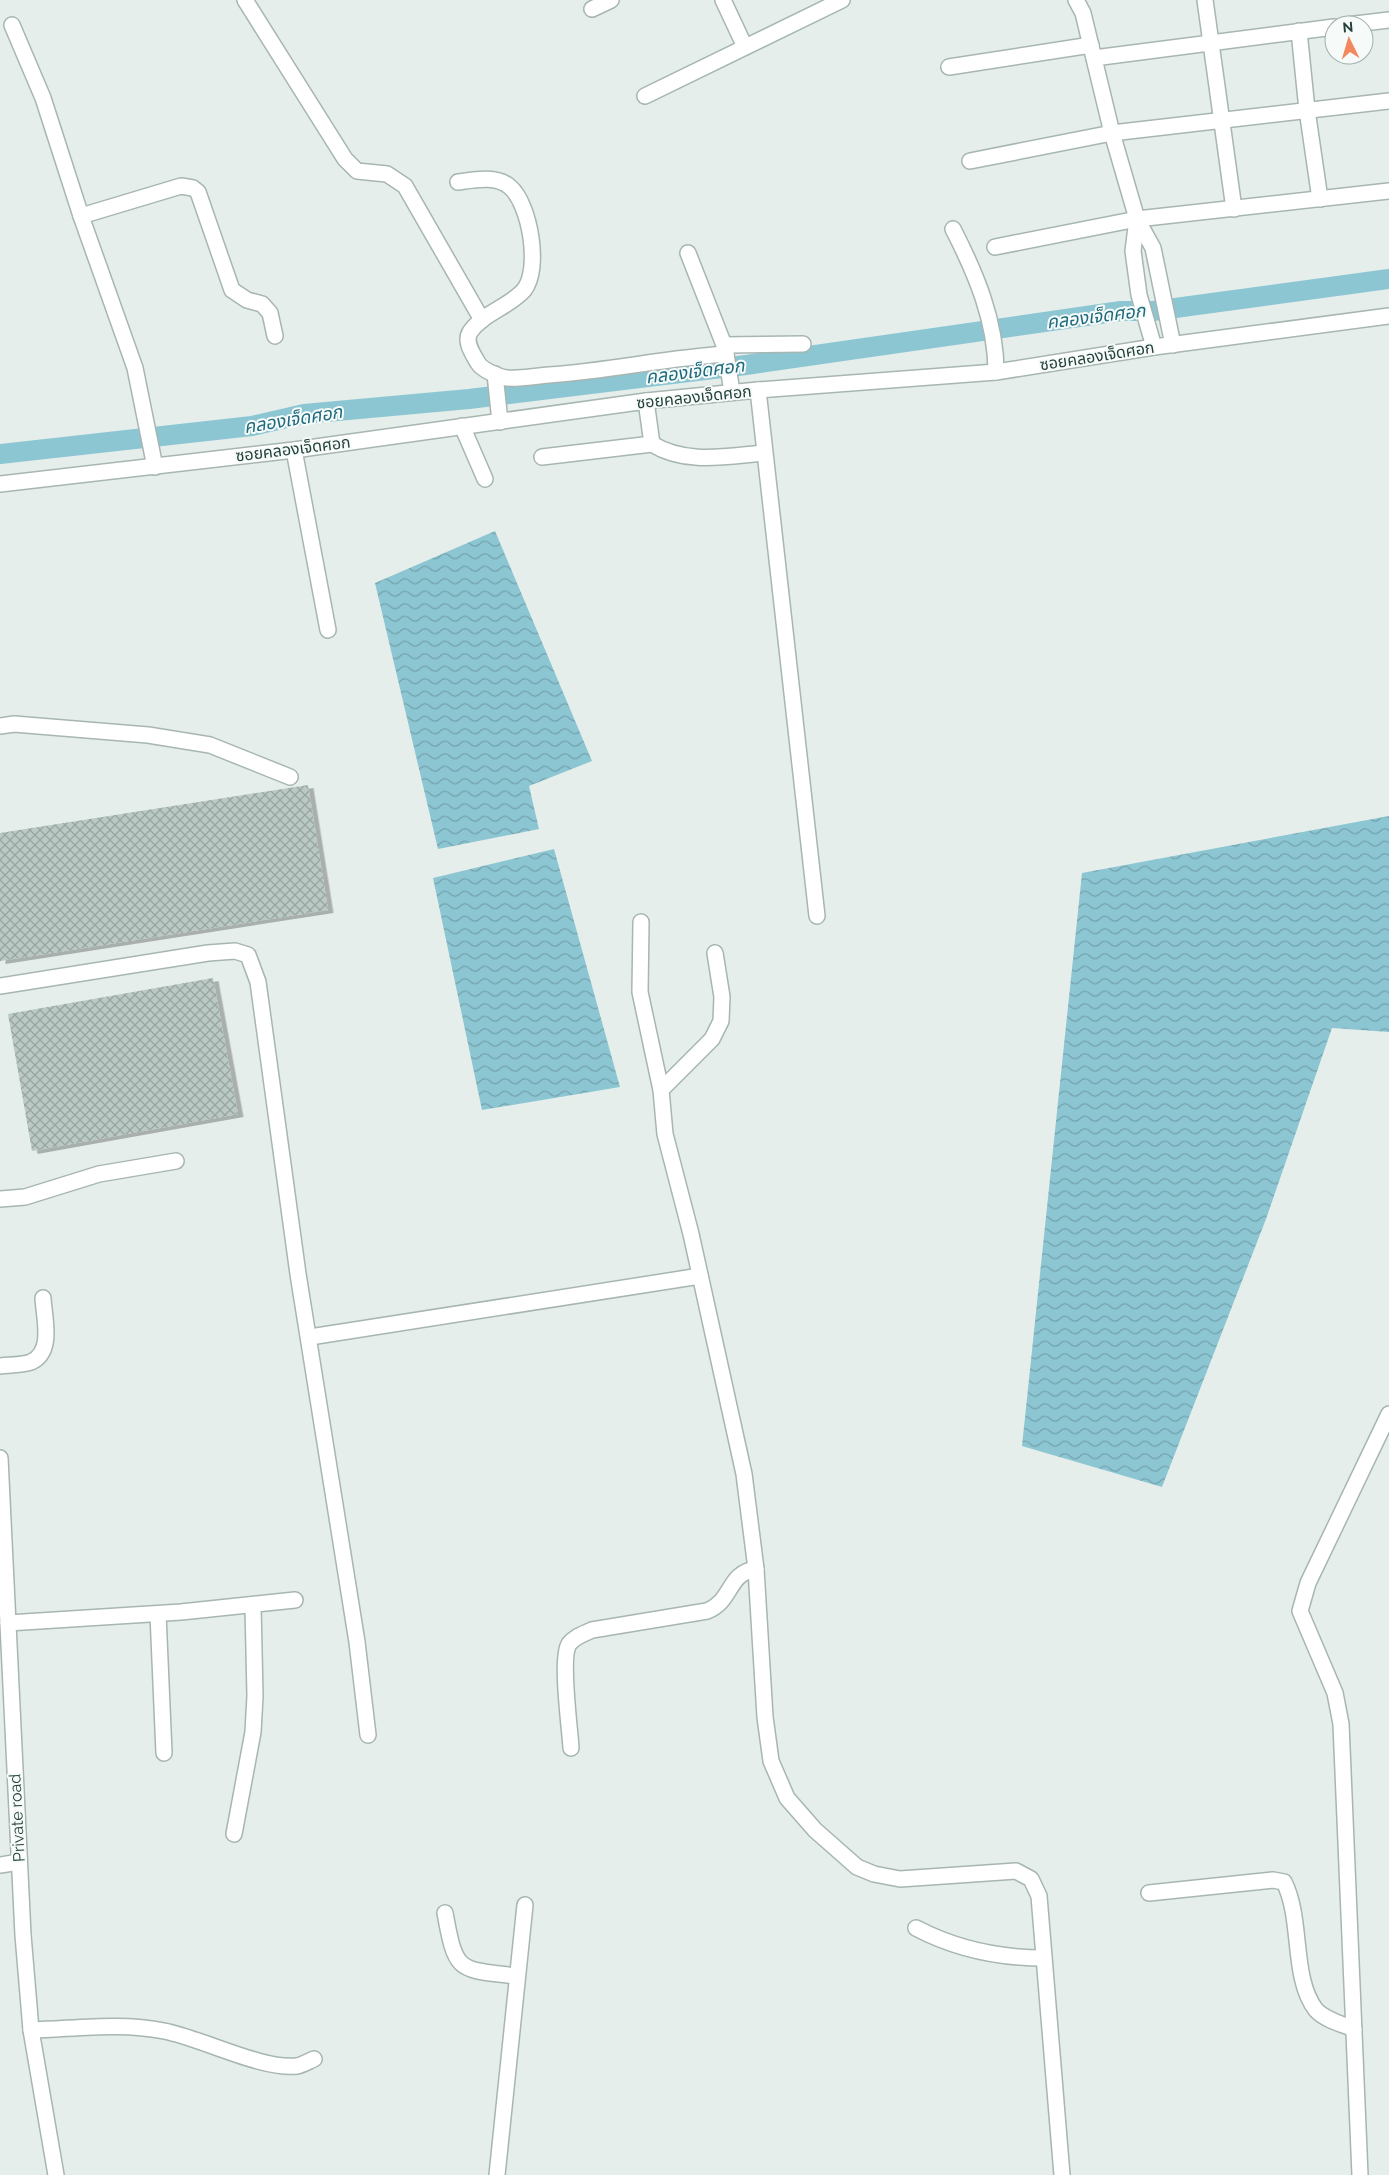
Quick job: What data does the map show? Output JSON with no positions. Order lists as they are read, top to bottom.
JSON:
{
  "streets": {
    "street": ["ซอยคลองเจ็ดศอก", "Private road"]
  },
  "water": ["คลองเจ็ดศอก"],
  "north": "top"
}
